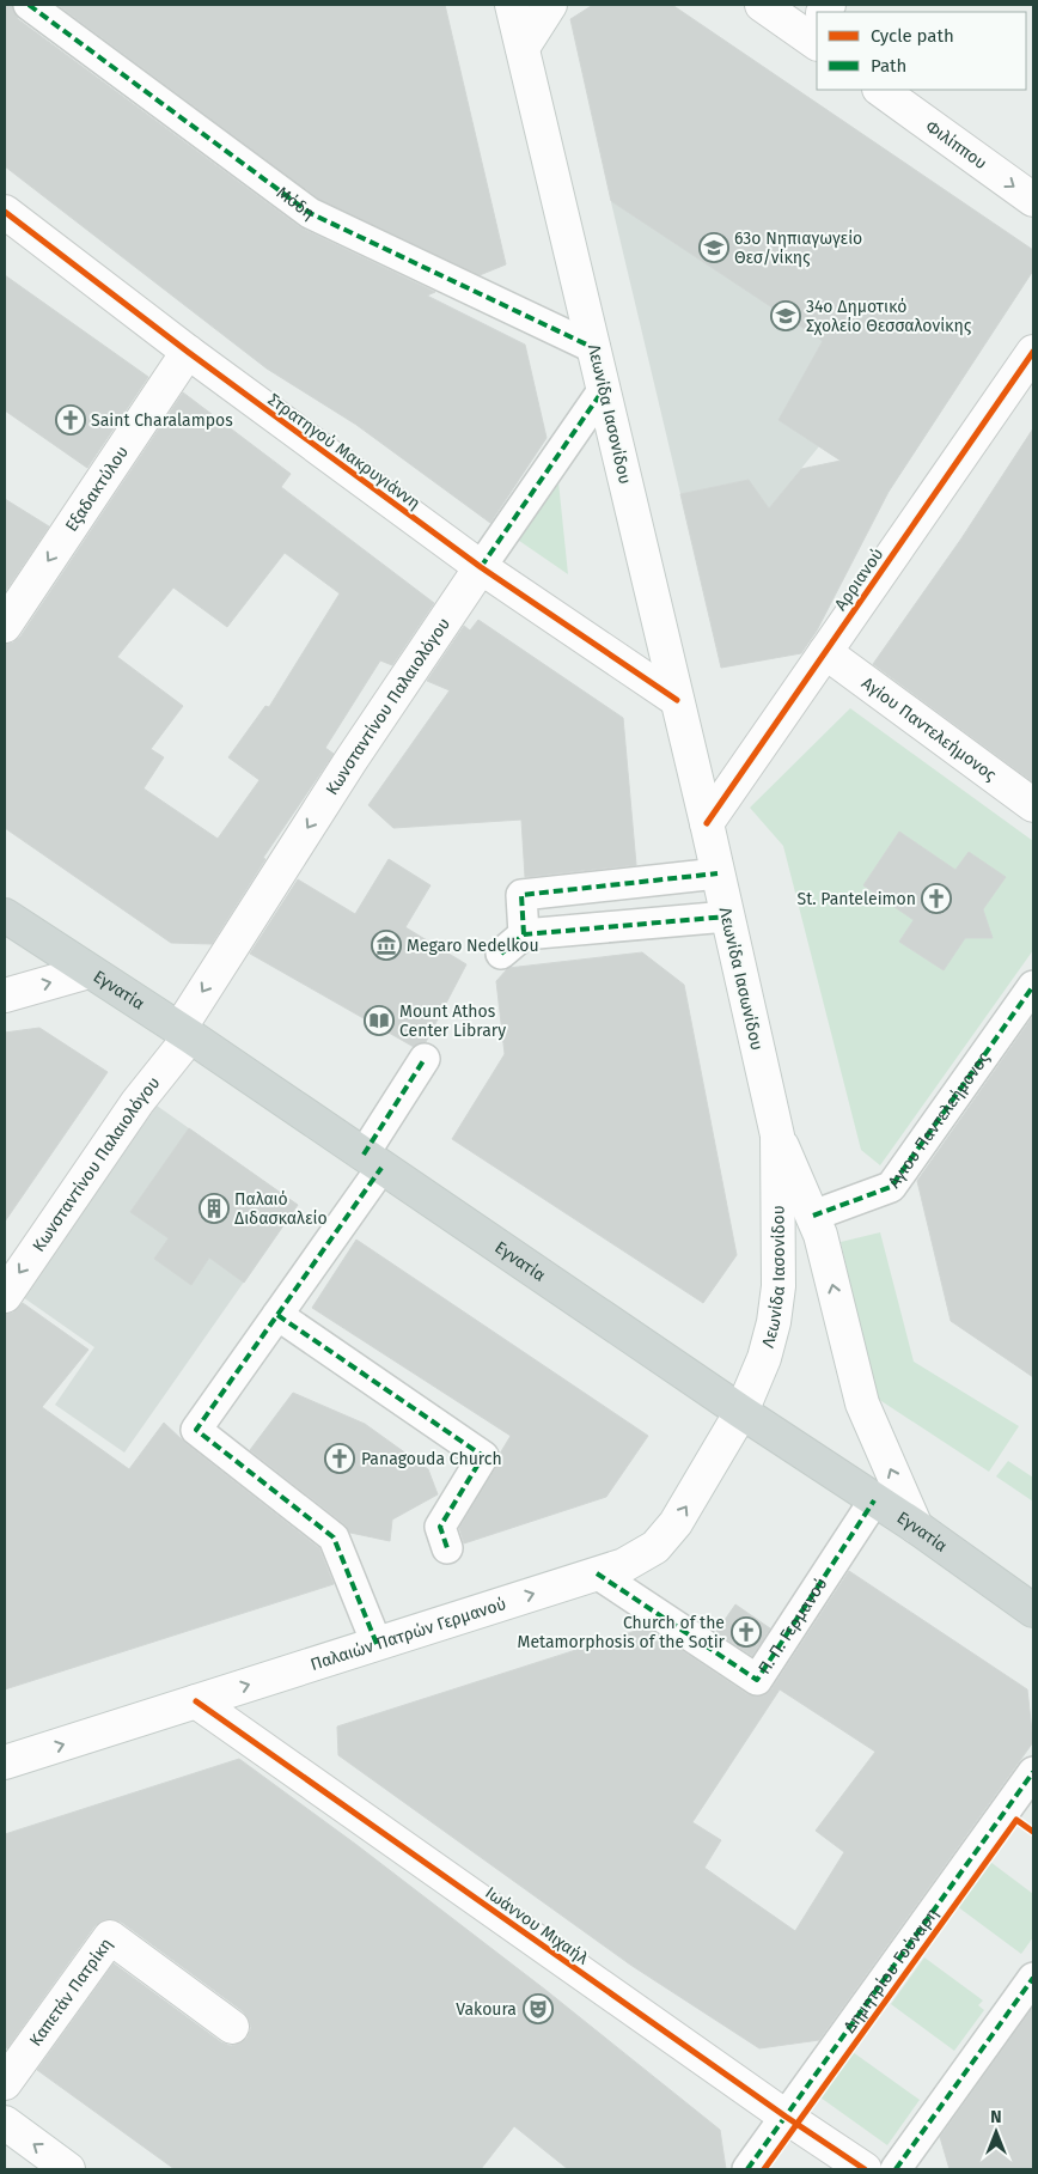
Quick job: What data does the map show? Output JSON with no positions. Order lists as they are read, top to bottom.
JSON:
{
  "streets": {
    "main road": ["Εγνατία"],
    "street": [
      "Φιλίππου",
      "Μόδη",
      "Λεωνίδα Ιασονίδου",
      "Στρατηγού Μακρυγιάννη",
      "Εξαδακτύλου",
      "Αρριανού",
      "Κωνσταντίνου Παλαιολόγου",
      "Αγίου Παντελεήμονος",
      "Λεωνίδα Ιασωνίδου",
      "Αγιου Παντελεήμονος",
      "Π. Π. Γερμανού",
      "Παλαιών Πατρών Γερμανού",
      "Ιωάννου Μιχαήλ",
      "Δημητρίου Γούναρη",
      "Καπετάν Πατρίκη"
    ]
  },
  "crossings": [
    ["Μόδη", "Λεωνίδα Ιασονίδου"],
    ["Λεωνίδα Ιασονίδου", "Στρατηγού Μακρυγιάννη"],
    ["Λεωνίδα Ιασονίδου", "Αρριανού"],
    ["Λεωνίδα Ιασονίδου", "Κωνσταντίνου Παλαιολόγου"],
    ["Λεωνίδα Ιασονίδου", "Λεωνίδα Ιασωνίδου"],
    ["Λεωνίδα Ιασονίδου", "Εγνατία"],
    ["Λεωνίδα Ιασονίδου", "Παλαιών Πατρών Γερμανού"],
    ["Στρατηγού Μακρυγιάννη", "Εξαδακτύλου"],
    ["Στρατηγού Μακρυγιάννη", "Κωνσταντίνου Παλαιολόγου"],
    ["Αρριανού", "Αγίου Παντελεήμονος"],
    ["Αρριανού", "Λεωνίδα Ιασωνίδου"],
    ["Κωνσταντίνου Παλαιολόγου", "Εγνατία"],
    ["Εγνατία", "Π. Π. Γερμανού"],
    ["Εγνατία", "Παλαιών Πατρών Γερμανού"],
    ["Π. Π. Γερμανού", "Παλαιών Πατρών Γερμανού"],
    ["Παλαιών Πατρών Γερμανού", "Ιωάννου Μιχαήλ"],
    ["Ιωάννου Μιχαήλ", "Δημητρίου Γούναρη"]
  ],
  "one_way": ["Φιλίππου", "Εξαδακτύλου", "Παλαιών Πατρών Γερμανού"],
  "places": {
    "school or university": ["63ο Νηπιαγωγείο Θεσ/νίκης", "34ο Δημοτικό Σχολείο Θεσσαλονίκης"],
    "church": [
      "Saint Charalampos",
      "St. Panteleimon",
      "Panagouda Church",
      "Church of the Metamorphosis of the Sotir"
    ],
    "museum": ["Megaro Nedelkou"],
    "library": ["Mount Athos Center Library"],
    "building": ["Παλαιό Διδασκαλείο"],
    "theatre": ["Vakoura"]
  },
  "legend": ["Cycle path", "Path"],
  "north": "top"
}
